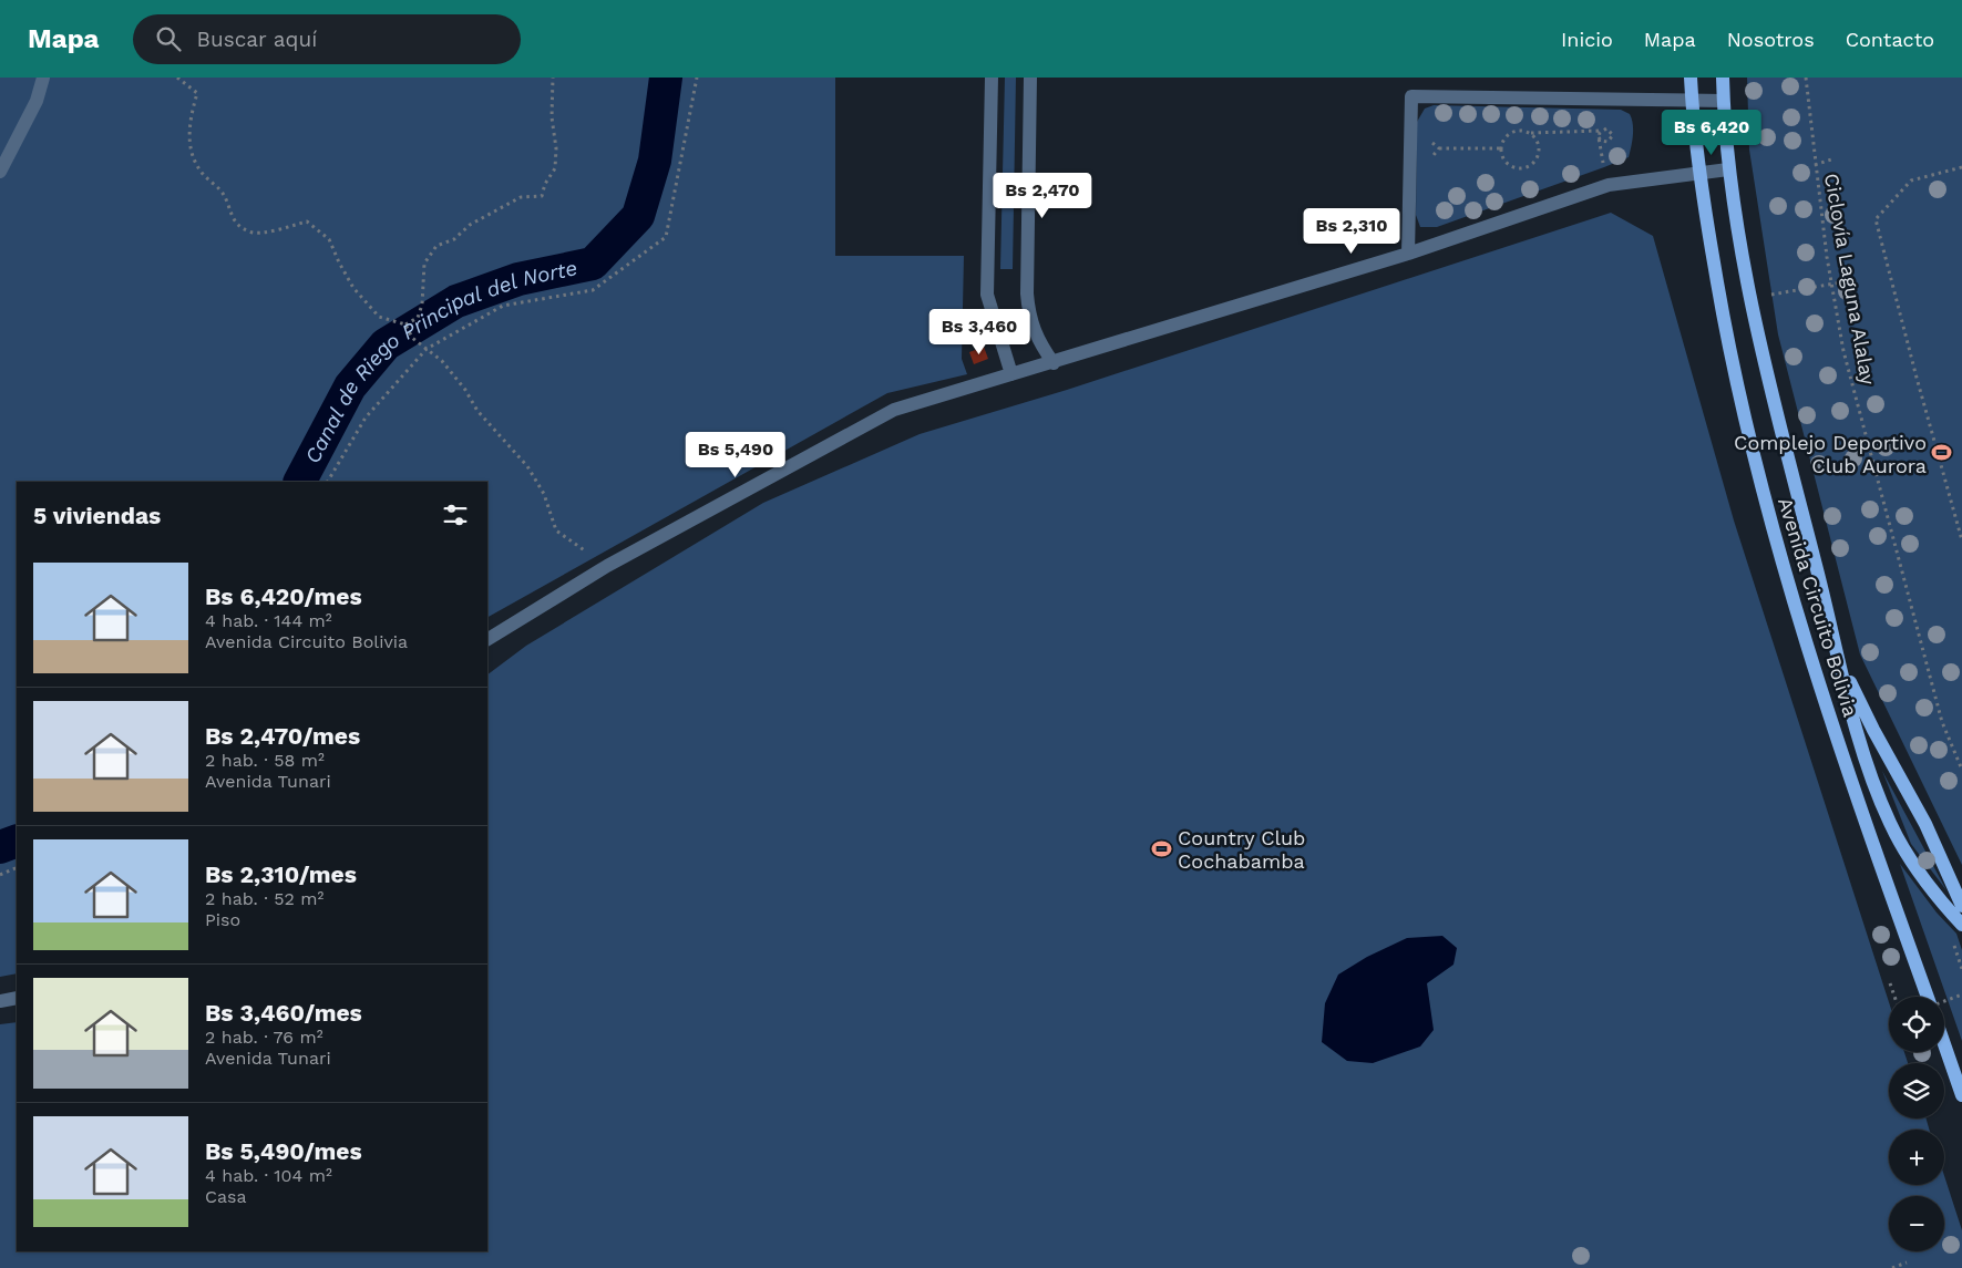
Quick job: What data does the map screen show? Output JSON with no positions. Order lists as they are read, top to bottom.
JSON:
{
  "streets": {
    "main road": ["Avenida Circuito Bolivia"],
    "path": ["Ciclovía Laguna Alalay"]
  },
  "water": ["Canal de Riego Principal del Norte"],
  "places": {
    "sports": ["Complejo Deportivo Club Aurora", "Country Club Cochabamba"]
  },
  "page": {
    "header": "Mapa",
    "search": "Buscar aquí",
    "nav": [
      "Inicio",
      "Mapa",
      "Nosotros",
      "Contacto"
    ],
    "price": [
      "Bs 6,420",
      "Bs 2,470",
      "Bs 2,310",
      "Bs 3,460",
      "Bs 5,490"
    ],
    "heading": "5 viviendas",
    "list": [
      {
        "name": "Bs 6,420/mes",
        "note": "4 hab. · 144 m² · Avenida Circuito Bolivia"
      },
      {
        "name": "Bs 2,470/mes",
        "note": "2 hab. · 58 m² · Avenida Tunari"
      },
      {
        "name": "Bs 2,310/mes",
        "note": "2 hab. · 52 m² · Piso"
      },
      {
        "name": "Bs 3,460/mes",
        "note": "2 hab. · 76 m² · Avenida Tunari"
      },
      {
        "name": "Bs 5,490/mes",
        "note": "4 hab. · 104 m² · Casa"
      }
    ],
    "map_buttons": ["+", "−"]
  }
}
